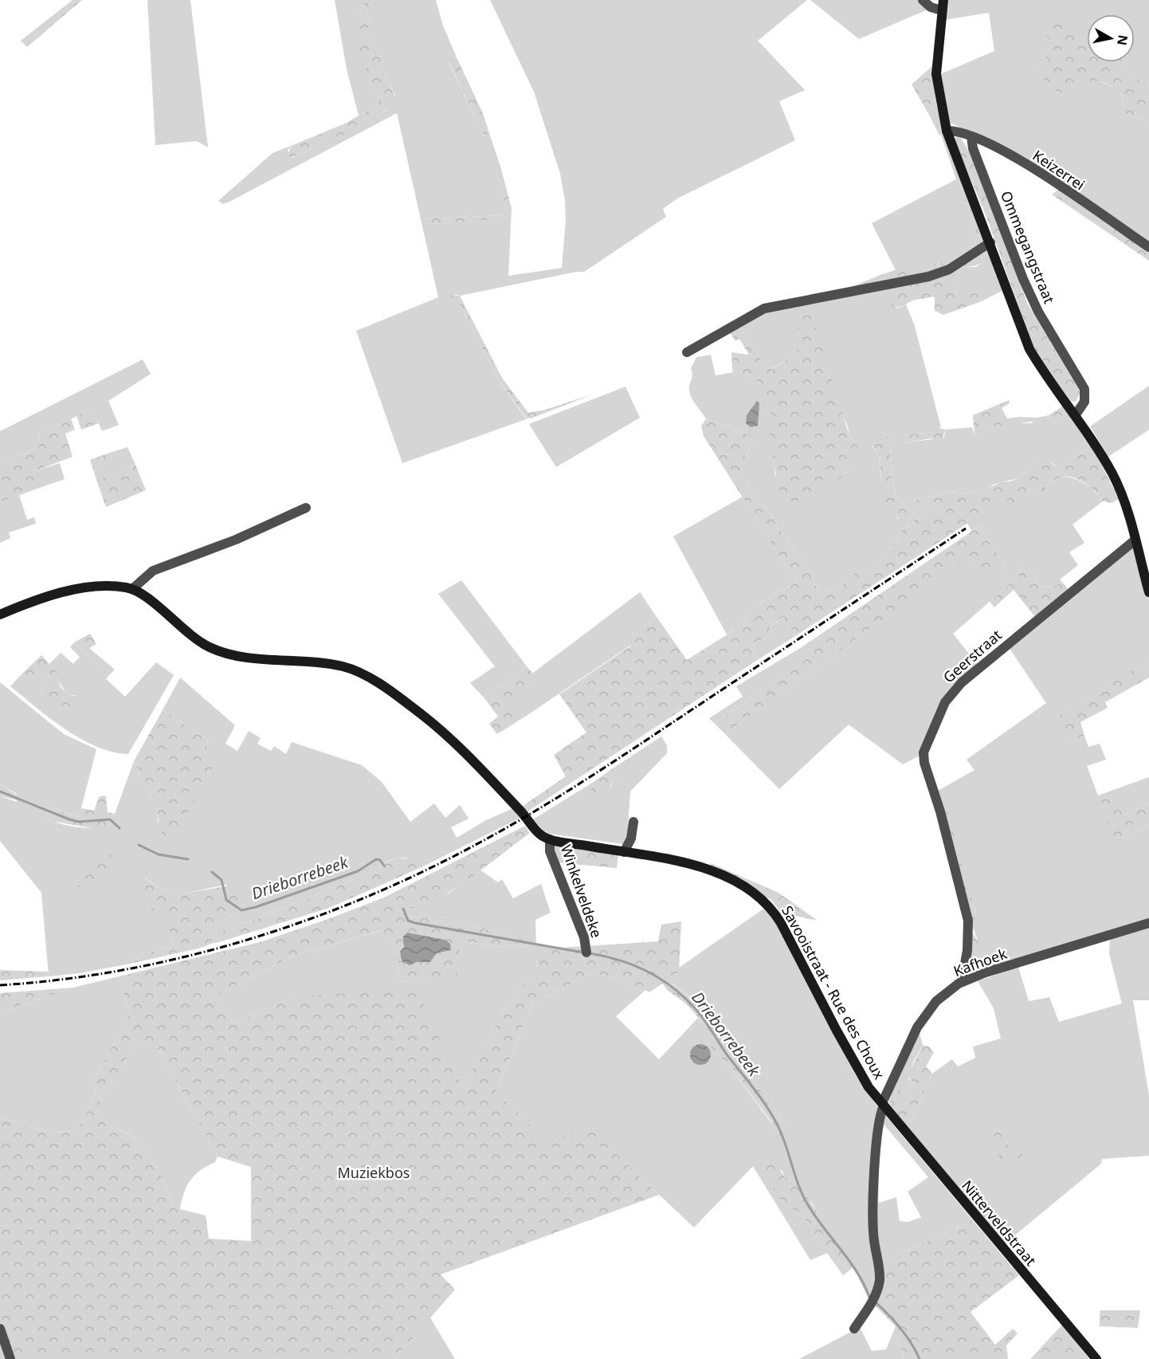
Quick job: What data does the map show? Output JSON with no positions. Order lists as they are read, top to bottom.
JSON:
{
  "streets": {
    "main road": ["Savooistraat - Rue des Choux", "Nitterveldstraat"],
    "street": [
      "Keizerrei",
      "Ommegangstraat",
      "Geerstraat",
      "Winkelveldeke",
      "Kafhoek"
    ]
  },
  "crossings": [
    ["Keizerrei", "Ommegangstraat"],
    ["Geerstraat", "Kafhoek"],
    ["Winkelveldeke", "Savooistraat - Rue des Choux"],
    ["Kafhoek", "Savooistraat - Rue des Choux"],
    ["Kafhoek", "Nitterveldstraat"],
    ["Savooistraat - Rue des Choux", "Nitterveldstraat"]
  ],
  "water": ["Drieborrebeek"],
  "parks": ["Muziekbos"],
  "north": "right"
}
